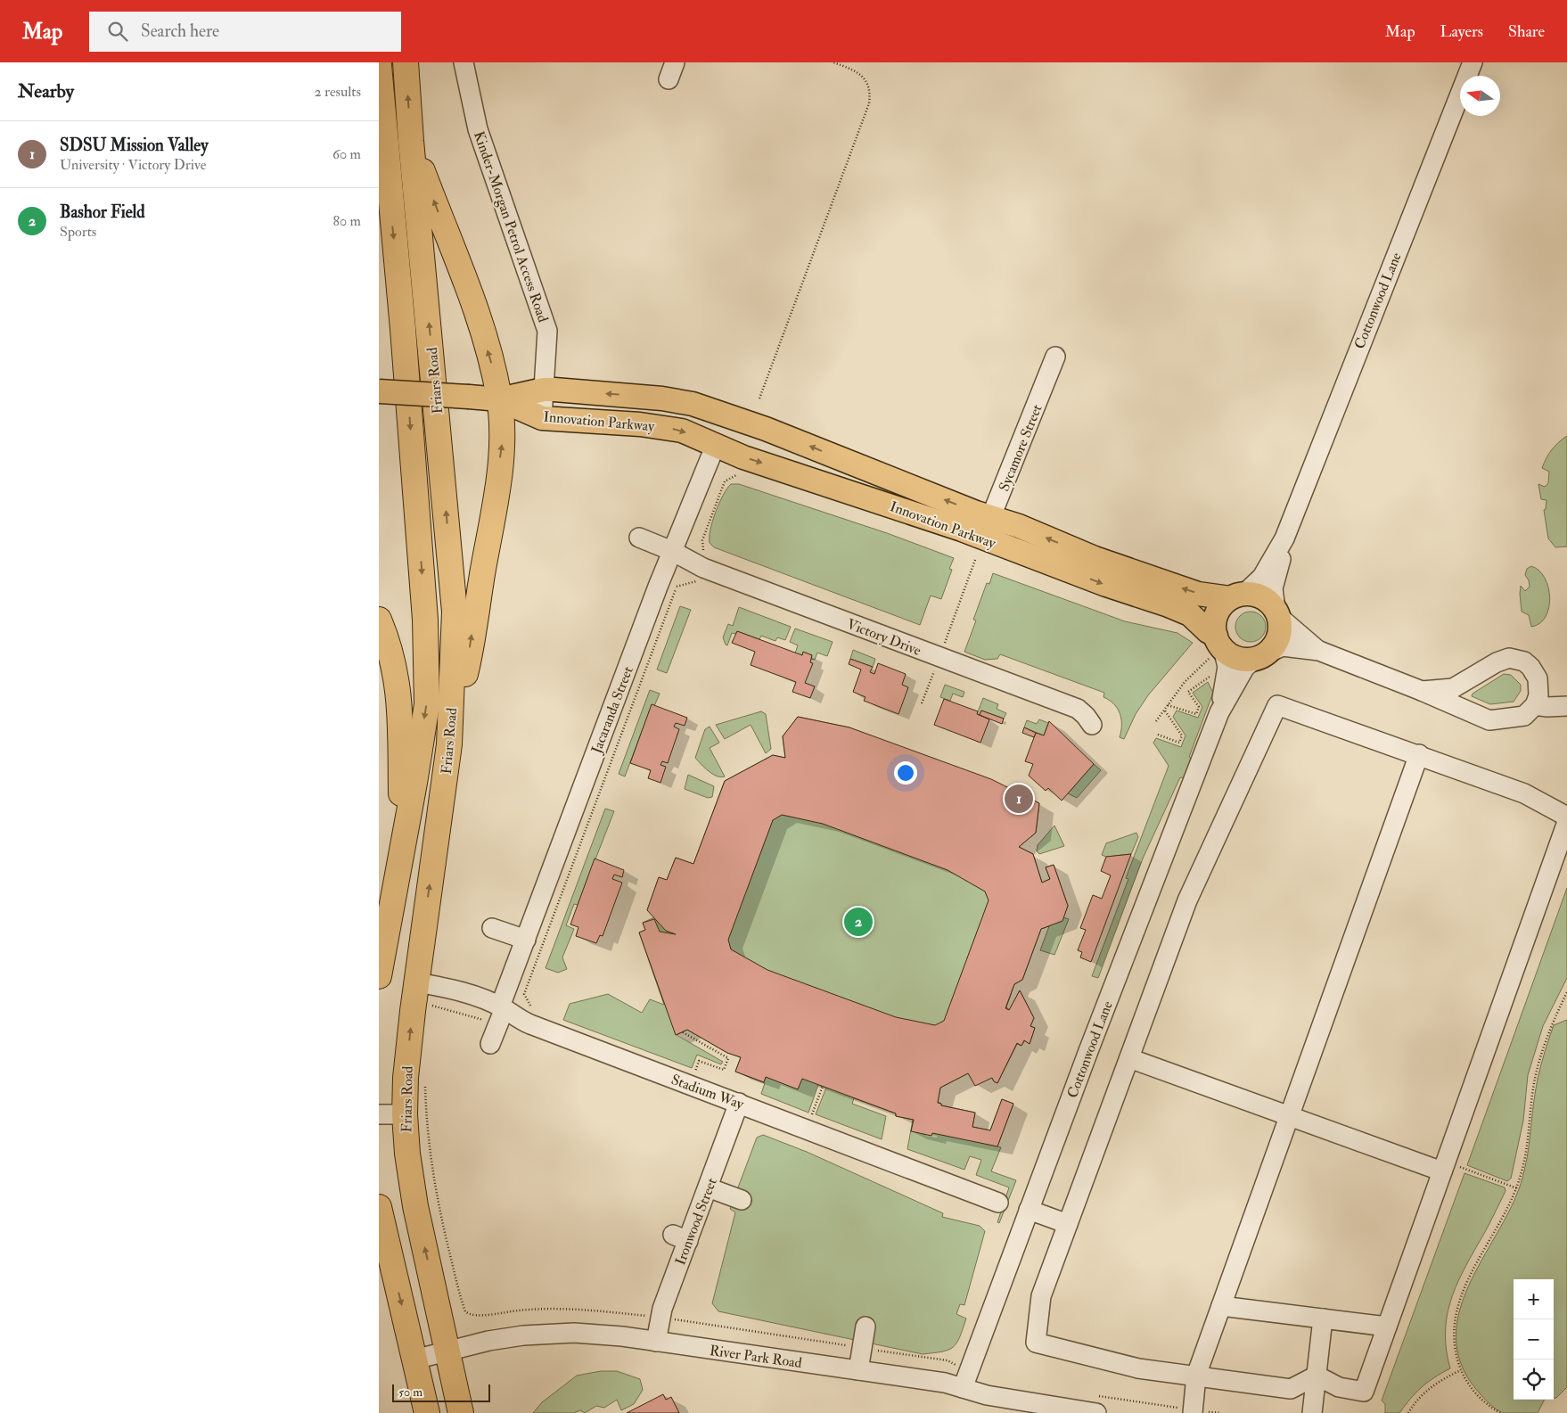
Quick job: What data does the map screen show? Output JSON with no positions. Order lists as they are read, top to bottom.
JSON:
{
  "streets": {
    "highway": ["Friars Road"],
    "main road": ["Innovation Parkway", "Jacaranda Street"],
    "street": [
      "Kinder-Morgan Petrol Access Road",
      "Cottonwood Lane",
      "Sycamore Street",
      "Victory Drive",
      "Stadium Way",
      "Ironwood Street",
      "River Park Road"
    ]
  },
  "crossings": [
    ["Kinder-Morgan Petrol Access Road", "Innovation Parkway"],
    ["Cottonwood Lane", "Innovation Parkway"],
    ["Cottonwood Lane", "River Park Road"],
    ["Friars Road", "Stadium Way"],
    ["Friars Road", "River Park Road"],
    ["Innovation Parkway", "Sycamore Street"],
    ["Innovation Parkway", "Jacaranda Street"],
    ["Victory Drive", "Jacaranda Street"],
    ["Jacaranda Street", "Stadium Way"],
    ["Stadium Way", "Ironwood Street"],
    ["Ironwood Street", "River Park Road"]
  ],
  "scale_bar": "50 m",
  "north": "left",
  "page": {
    "header": "Map",
    "search": "Search here",
    "nav": ["Map", "Layers", "Share"],
    "heading": ["Nearby", "2 results"],
    "list": [
      {
        "mark": "1",
        "name": "SDSU Mission Valley",
        "note": "University · Victory Drive",
        "value": "60 m"
      },
      {
        "mark": "2",
        "name": "Bashor Field",
        "note": "Sports",
        "value": "80 m"
      }
    ],
    "pins": ["1", "2"],
    "map_buttons": ["+", "−"],
    "scale": "50 m"
  }
}
